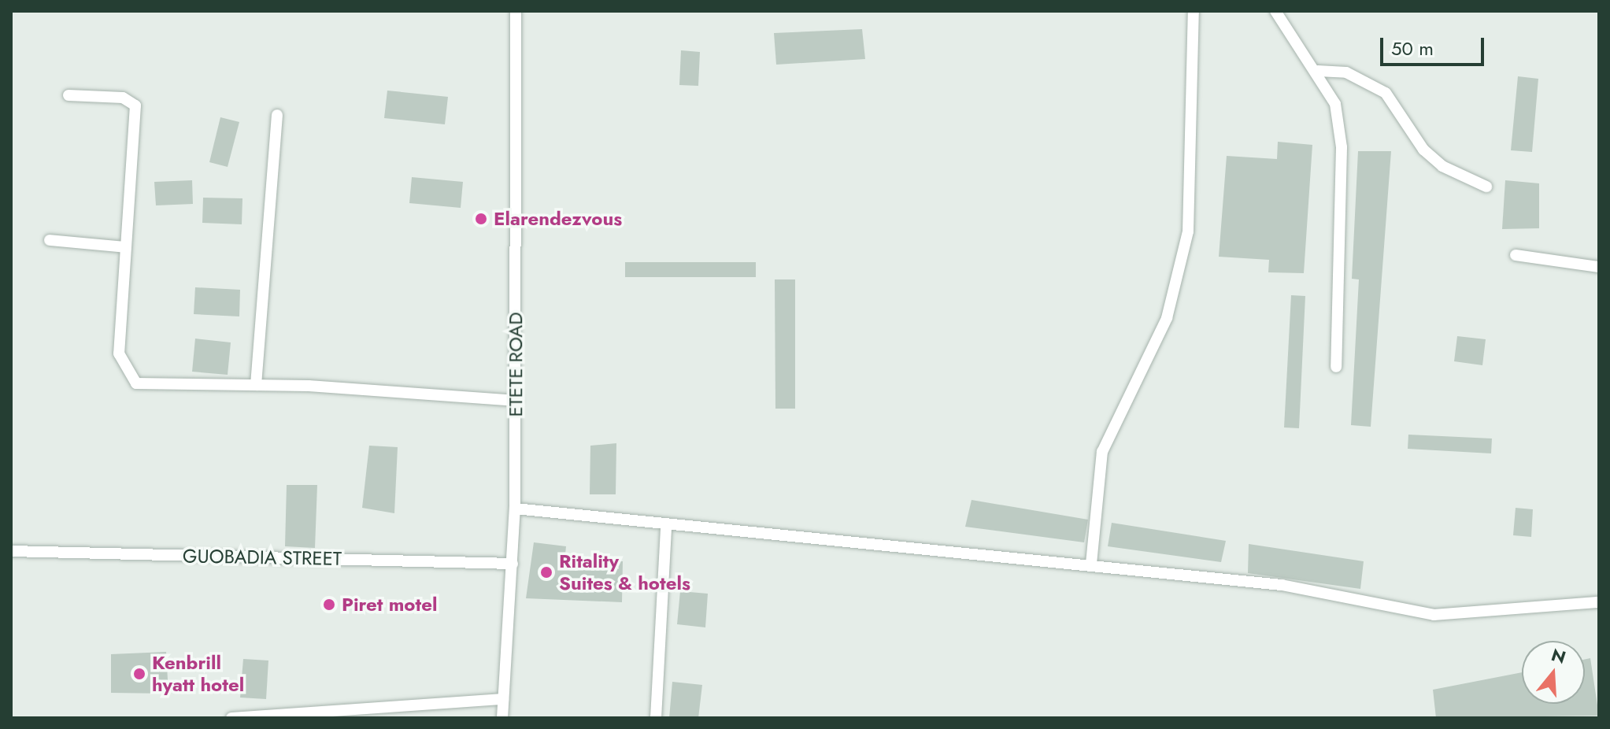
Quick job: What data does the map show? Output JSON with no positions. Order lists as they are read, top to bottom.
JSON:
{
  "streets": {
    "street": ["ETETE ROAD", "GUOBADIA STREET"]
  },
  "crossings": [
    ["ETETE ROAD", "GUOBADIA STREET"]
  ],
  "places": [
    "Elarendezvous",
    "Ritality Suites & hotels",
    "Piret motel",
    "Kenbrill hyatt hotel"
  ],
  "scale_bar": "50 m",
  "north": "top"
}
